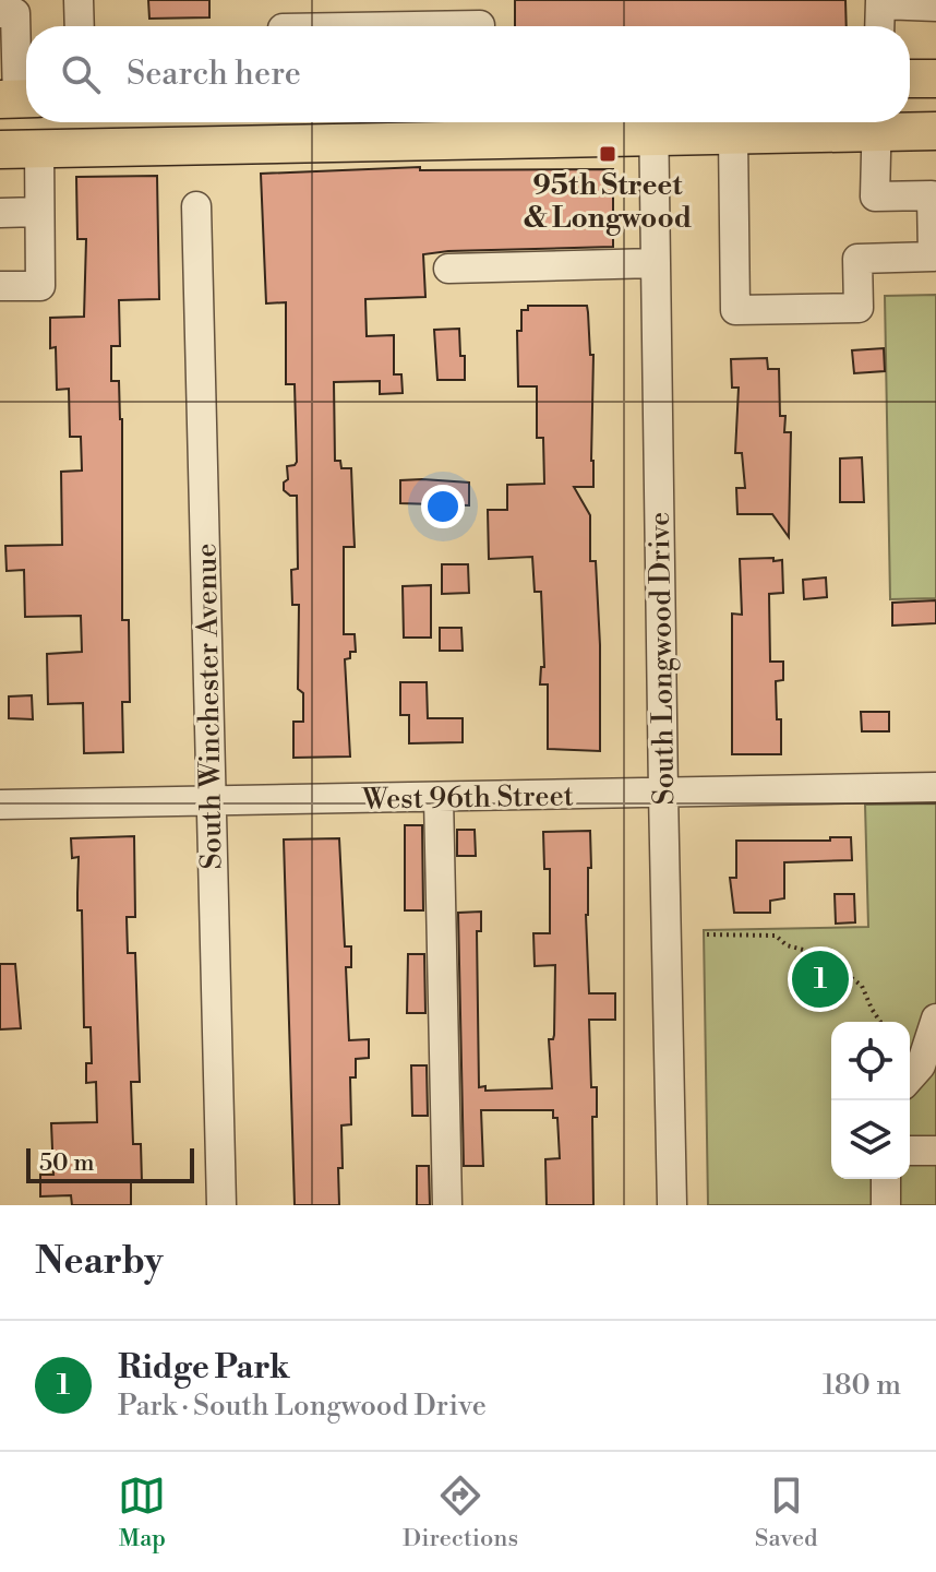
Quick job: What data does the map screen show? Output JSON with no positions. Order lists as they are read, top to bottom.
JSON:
{
  "streets": {
    "street": ["South Longwood Drive", "South Winchester Avenue", "West 96th Street"]
  },
  "crossings": [
    ["South Longwood Drive", "West 96th Street"],
    ["South Winchester Avenue", "West 96th Street"]
  ],
  "places": {
    "transit": ["95th Street & Longwood"]
  },
  "scale_bar": "50 m",
  "page": {
    "search": "Search here",
    "pins": "1",
    "scale": "50 m",
    "heading": "Nearby",
    "list": [
      {
        "mark": "1",
        "name": "Ridge Park",
        "note": "Park · South Longwood Drive",
        "value": "180 m"
      }
    ],
    "nav": ["Map", "Directions", "Saved"]
  }
}
